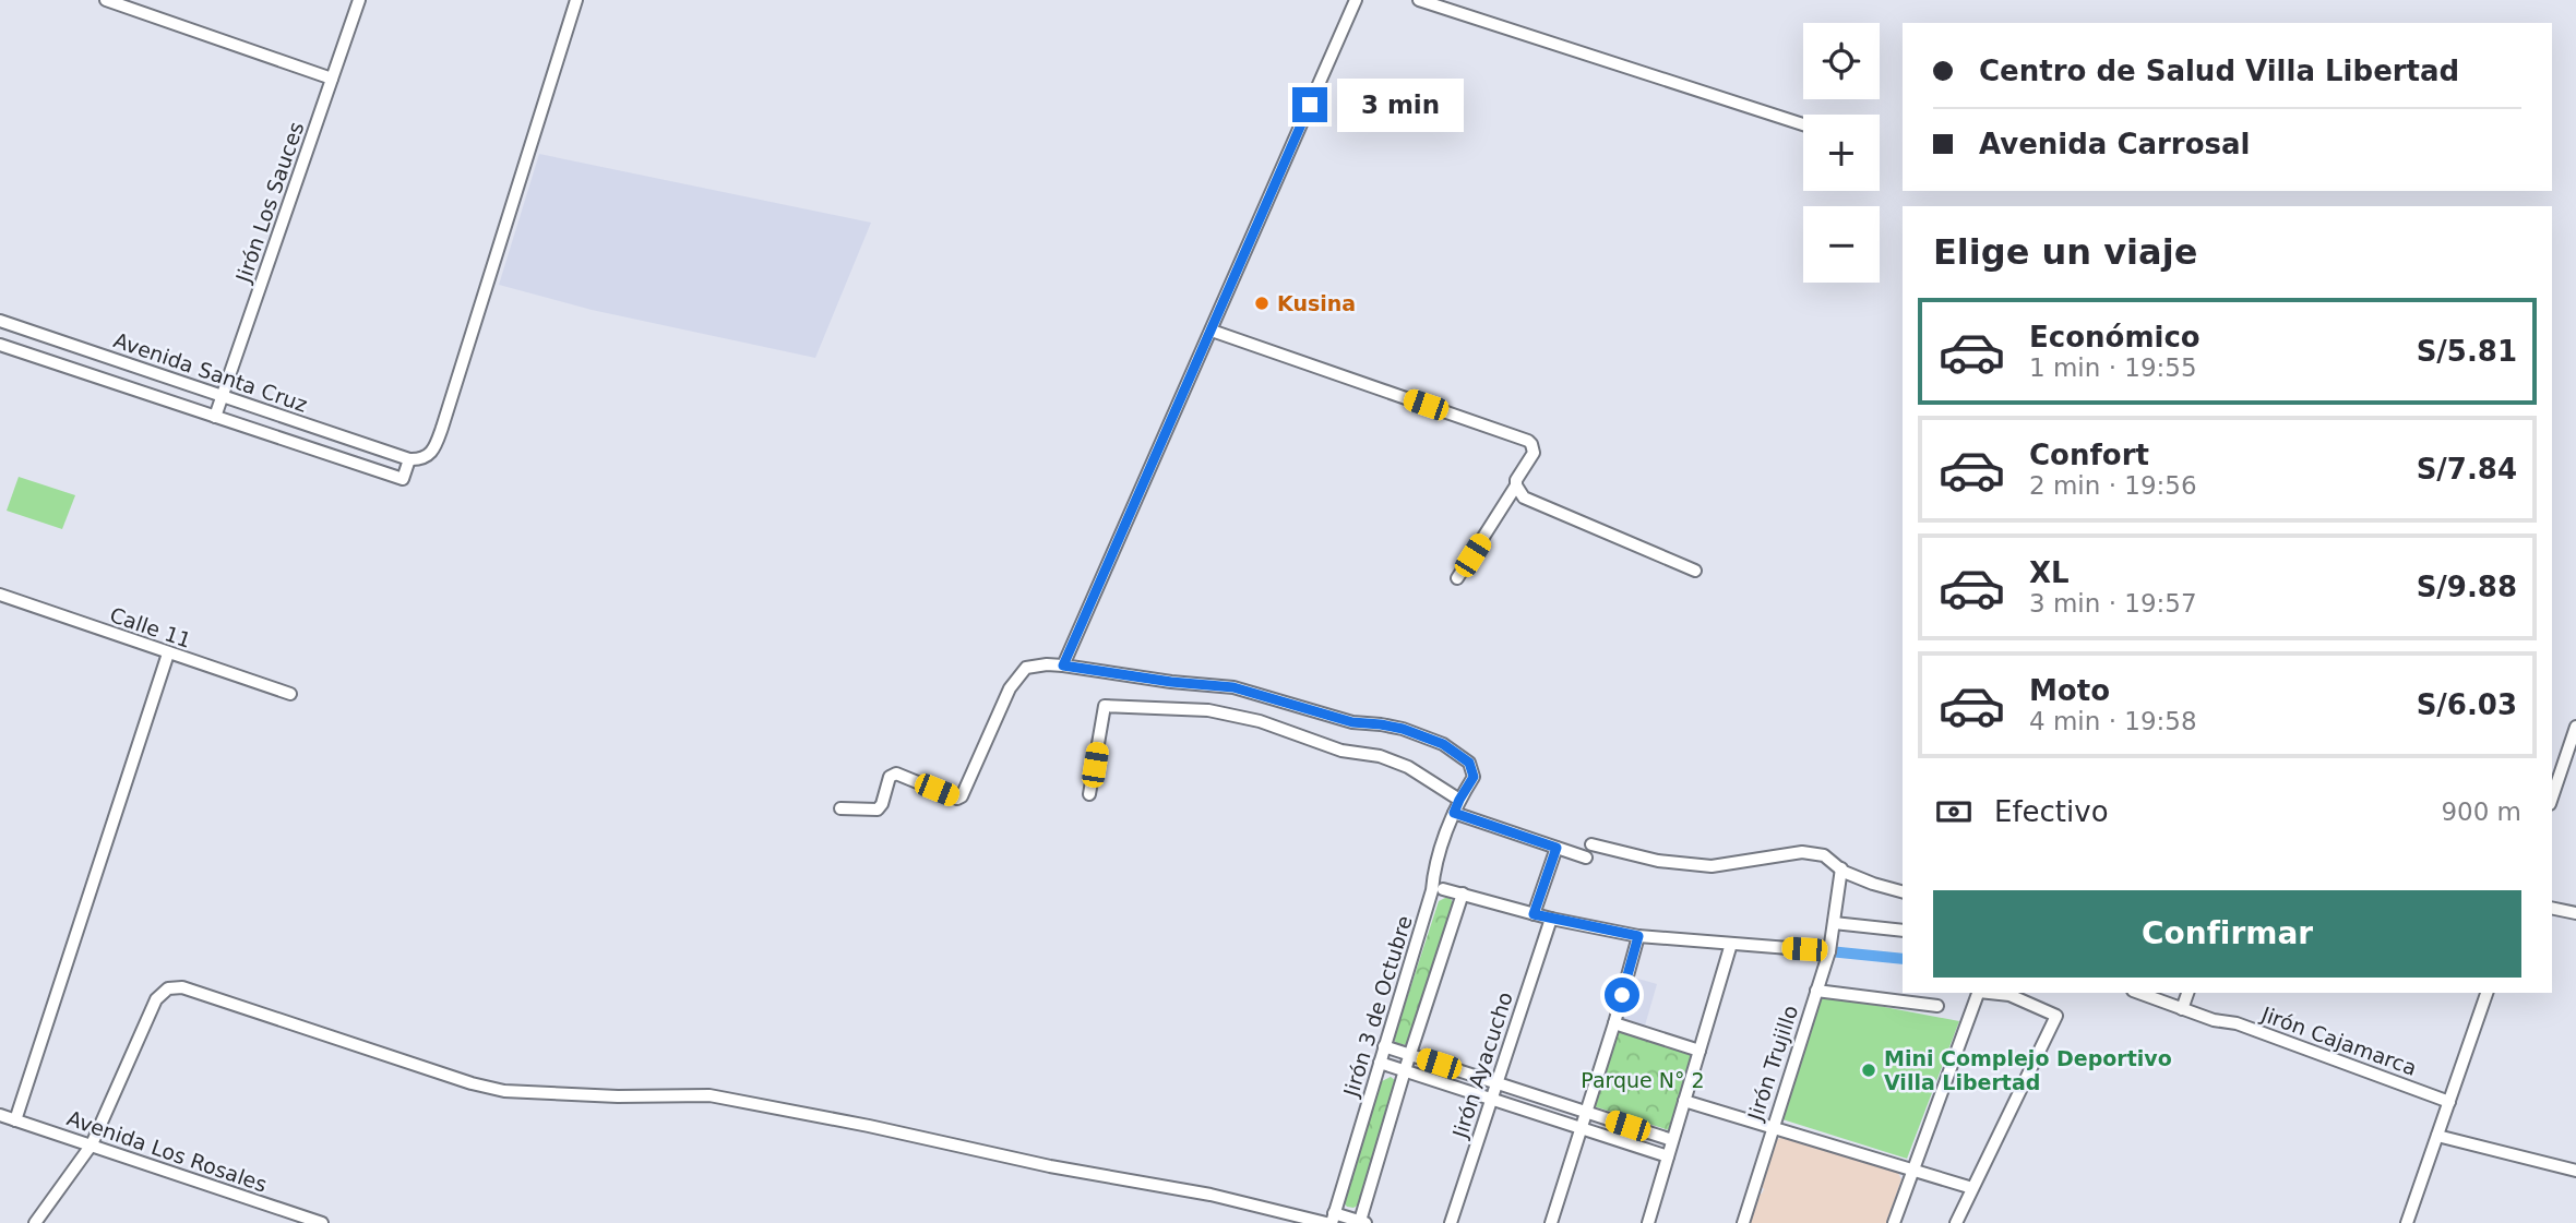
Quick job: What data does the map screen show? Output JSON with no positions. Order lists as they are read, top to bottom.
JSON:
{
  "streets": {
    "street": [
      "Jirón Los Sauces",
      "Avenida Santa Cruz",
      "Calle 11",
      "Jirón 3 de Octubre",
      "Jirón Cajamarca",
      "Jirón Trujillo",
      "Jirón Ayacucho",
      "Avenida Los Rosales"
    ]
  },
  "crossings": [
    ["Jirón Los Sauces", "Avenida Santa Cruz"]
  ],
  "parks": ["Parque N° 2"],
  "places": ["Kusina", "Mini Complejo Deportivo Villa Libertad"],
  "page": {
    "map_buttons": ["+", "−"],
    "banner": ["Centro de Salud Villa Libertad", "Avenida Carrosal"],
    "bubble": "3 min",
    "heading": "Elige un viaje",
    "list": [
      {
        "name": "Económico",
        "note": "1 min · 19:55",
        "value": "S/5.81"
      },
      {
        "name": "Confort",
        "note": "2 min · 19:56",
        "value": "S/7.84"
      },
      {
        "name": "XL",
        "note": "3 min · 19:57",
        "value": "S/9.88"
      },
      {
        "name": "Moto",
        "note": "4 min · 19:58",
        "value": "S/6.03"
      }
    ],
    "pay": ["Efectivo", "900 m"],
    "buttons": "Confirmar"
  }
}
